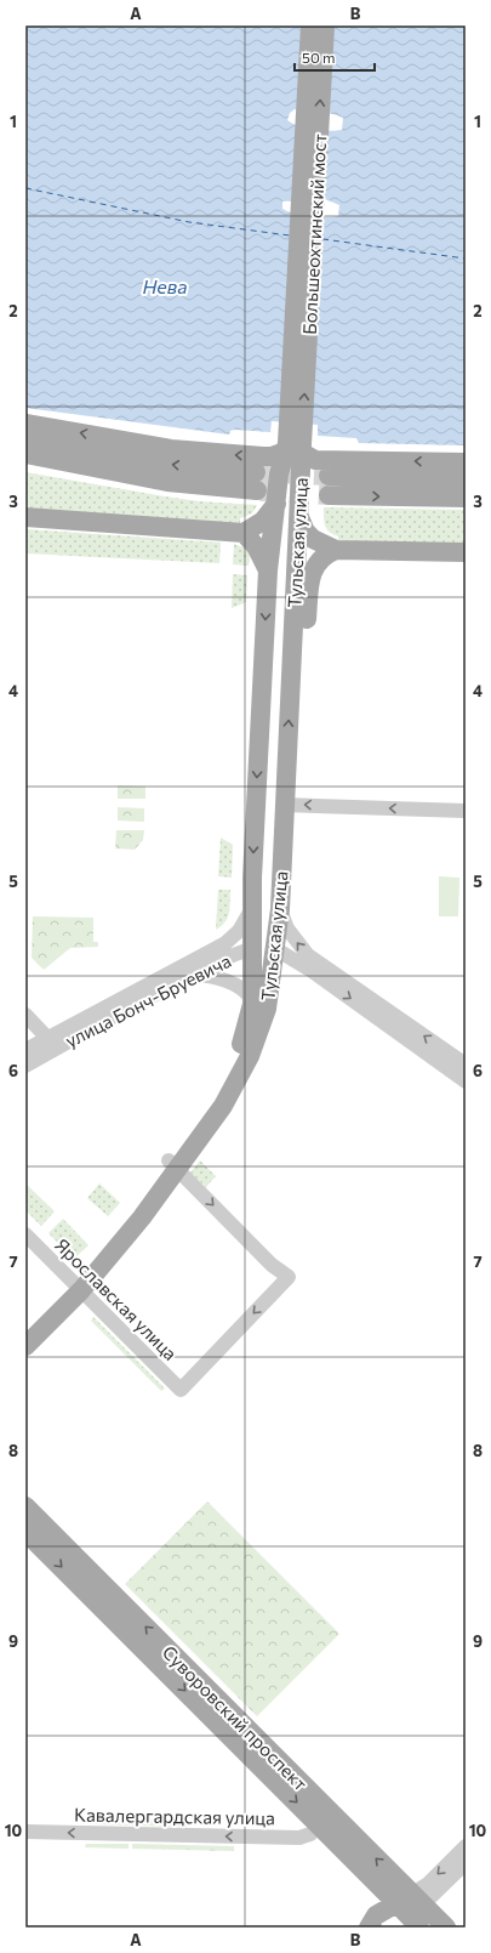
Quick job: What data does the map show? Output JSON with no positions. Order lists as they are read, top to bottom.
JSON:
{
  "streets": {
    "main road": [
      "Большеохтинский мост",
      "Тульская улица",
      "улица Бонч-Бруевича",
      "Суворовский проспект"
    ],
    "street": ["Ярославская улица", "Кавалергардская улица"]
  },
  "crossings": [
    ["Большеохтинский мост", "Тульская улица"],
    ["Тульская улица", "улица Бонч-Бруевича"],
    ["Тульская улица", "Ярославская улица"],
    ["Суворовский проспект", "Кавалергардская улица"]
  ],
  "one_way": ["Кавалергардская улица"],
  "water": ["Нева"],
  "scale_bar": "50 m",
  "grid": {
    "columns": ["A", "B"],
    "rows": [
      "1",
      "2",
      "3",
      "4",
      "5",
      "6",
      "7",
      "8",
      "9",
      "10"
    ]
  }
}
